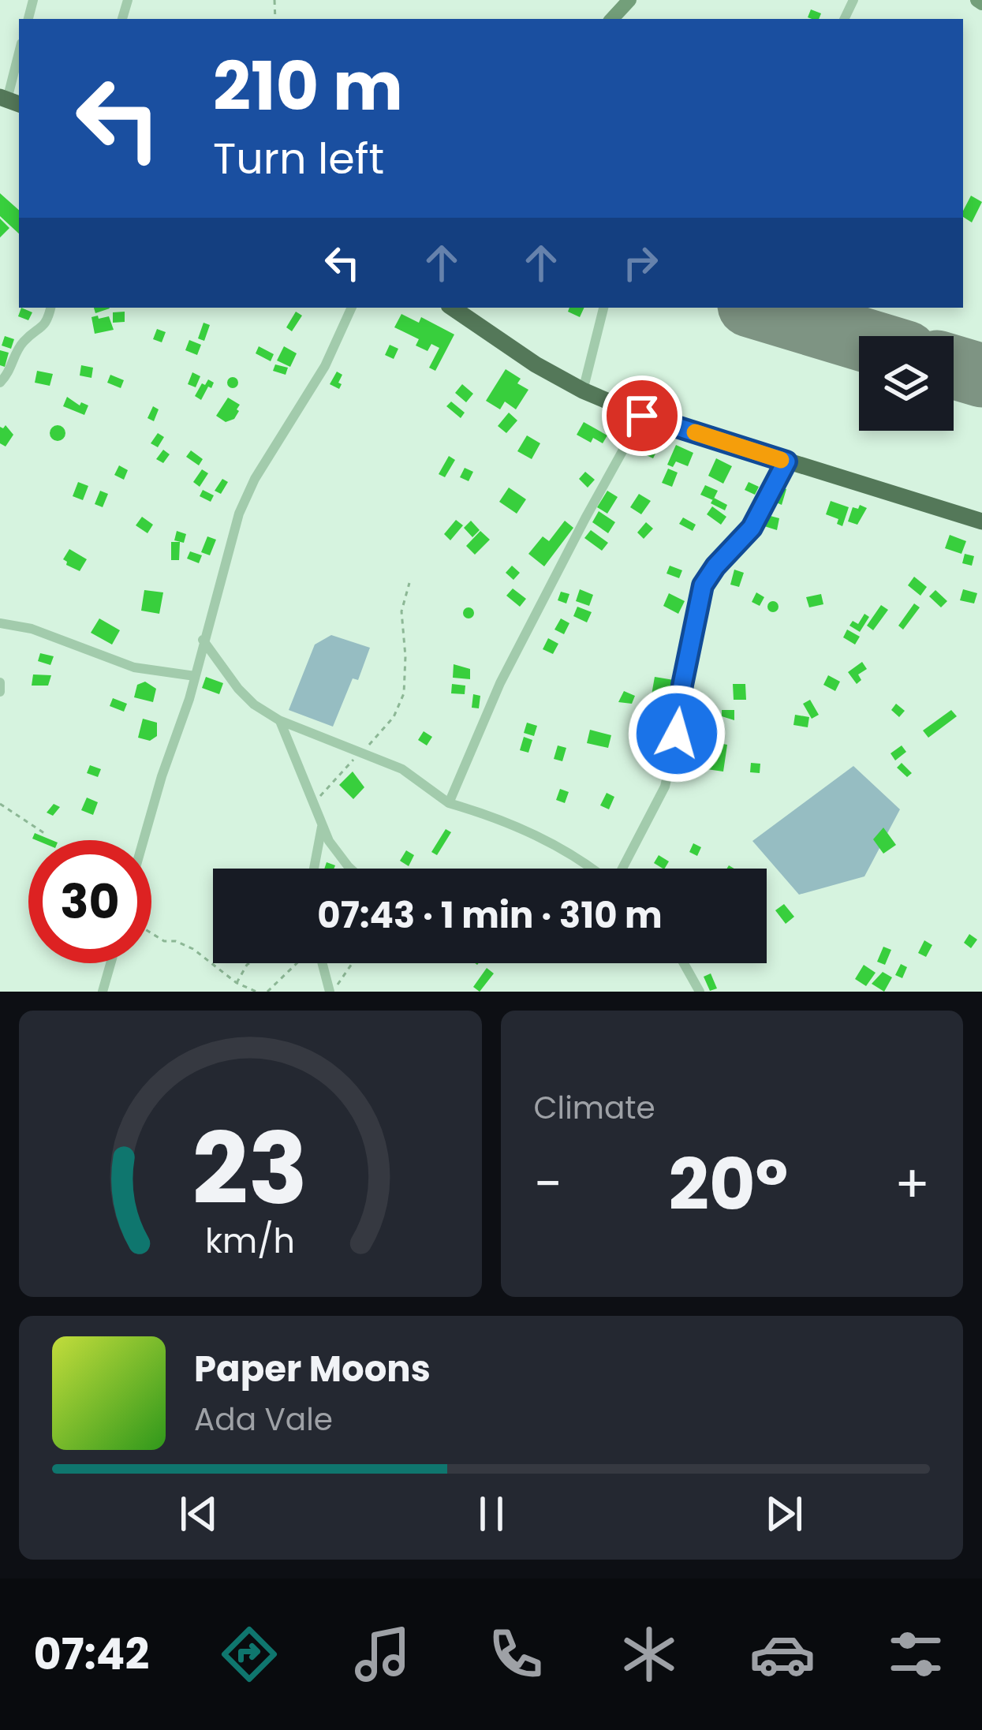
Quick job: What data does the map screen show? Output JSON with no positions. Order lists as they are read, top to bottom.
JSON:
{
  "page": {
    "turn": ["210 m", "Turn left"],
    "limit": "30",
    "trip": "07:43 · 1 min · 310 m",
    "tile": "Climate",
    "heat": ["−", "20°", "+"],
    "song": ["Paper Moons", "Ada Vale"],
    "tabs": "07:42",
    "gauge": ["23", "km/h"]
  }
}
